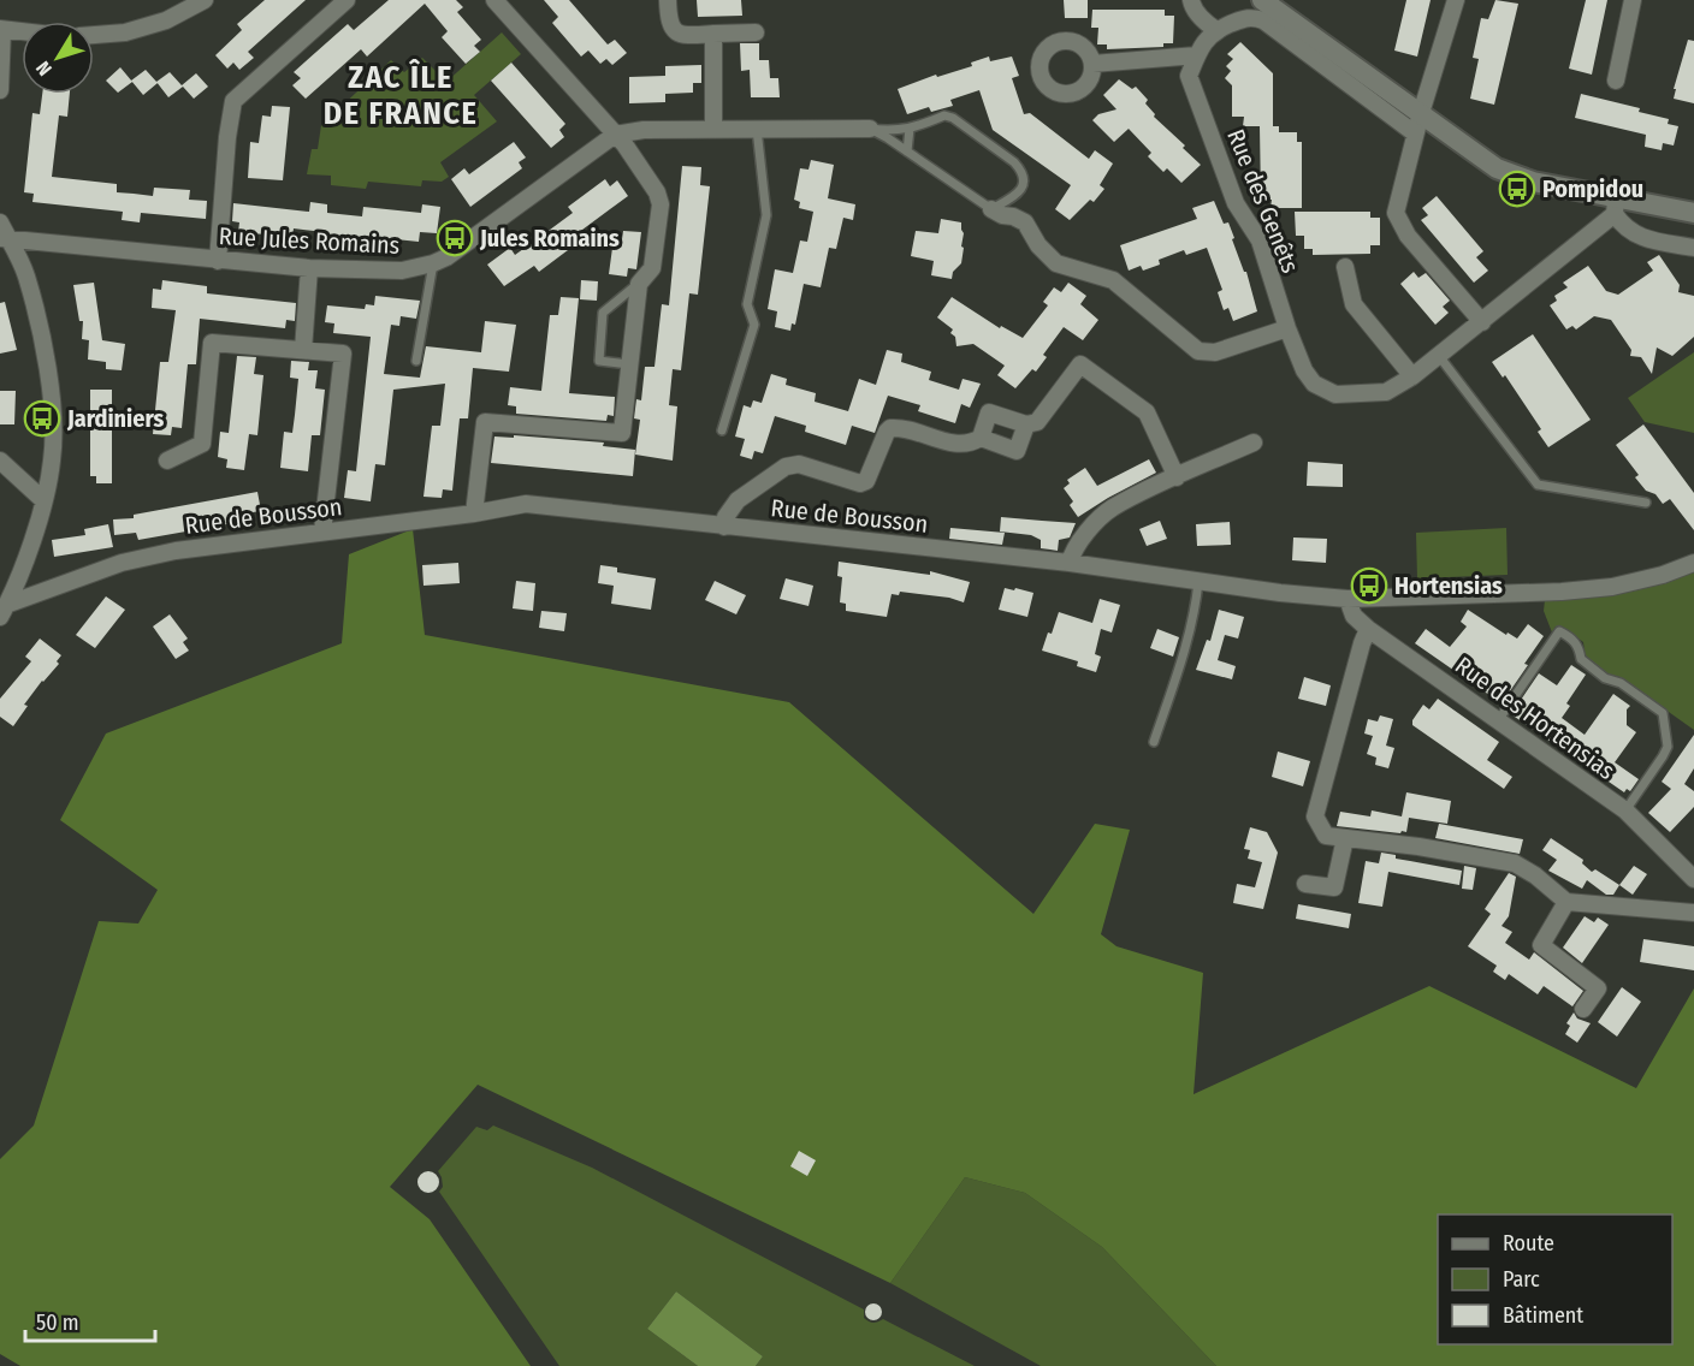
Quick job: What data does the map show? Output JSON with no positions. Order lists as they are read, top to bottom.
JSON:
{
  "streets": {
    "street": [
      "Rue des Genêts",
      "Rue Jules Romains",
      "Rue de Bousson",
      "Rue des Hortensias"
    ]
  },
  "crossings": [
    ["Rue de Bousson", "Rue des Hortensias"]
  ],
  "districts": ["ZAC ÎLE DE FRANCE"],
  "places": {
    "bus stop": [
      "Pompidou",
      "Jules Romains",
      "Jardiniers",
      "Hortensias"
    ]
  },
  "legend": ["Route", "Parc", "Bâtiment"],
  "scale_bar": "50 m",
  "north": "bottom left"
}
